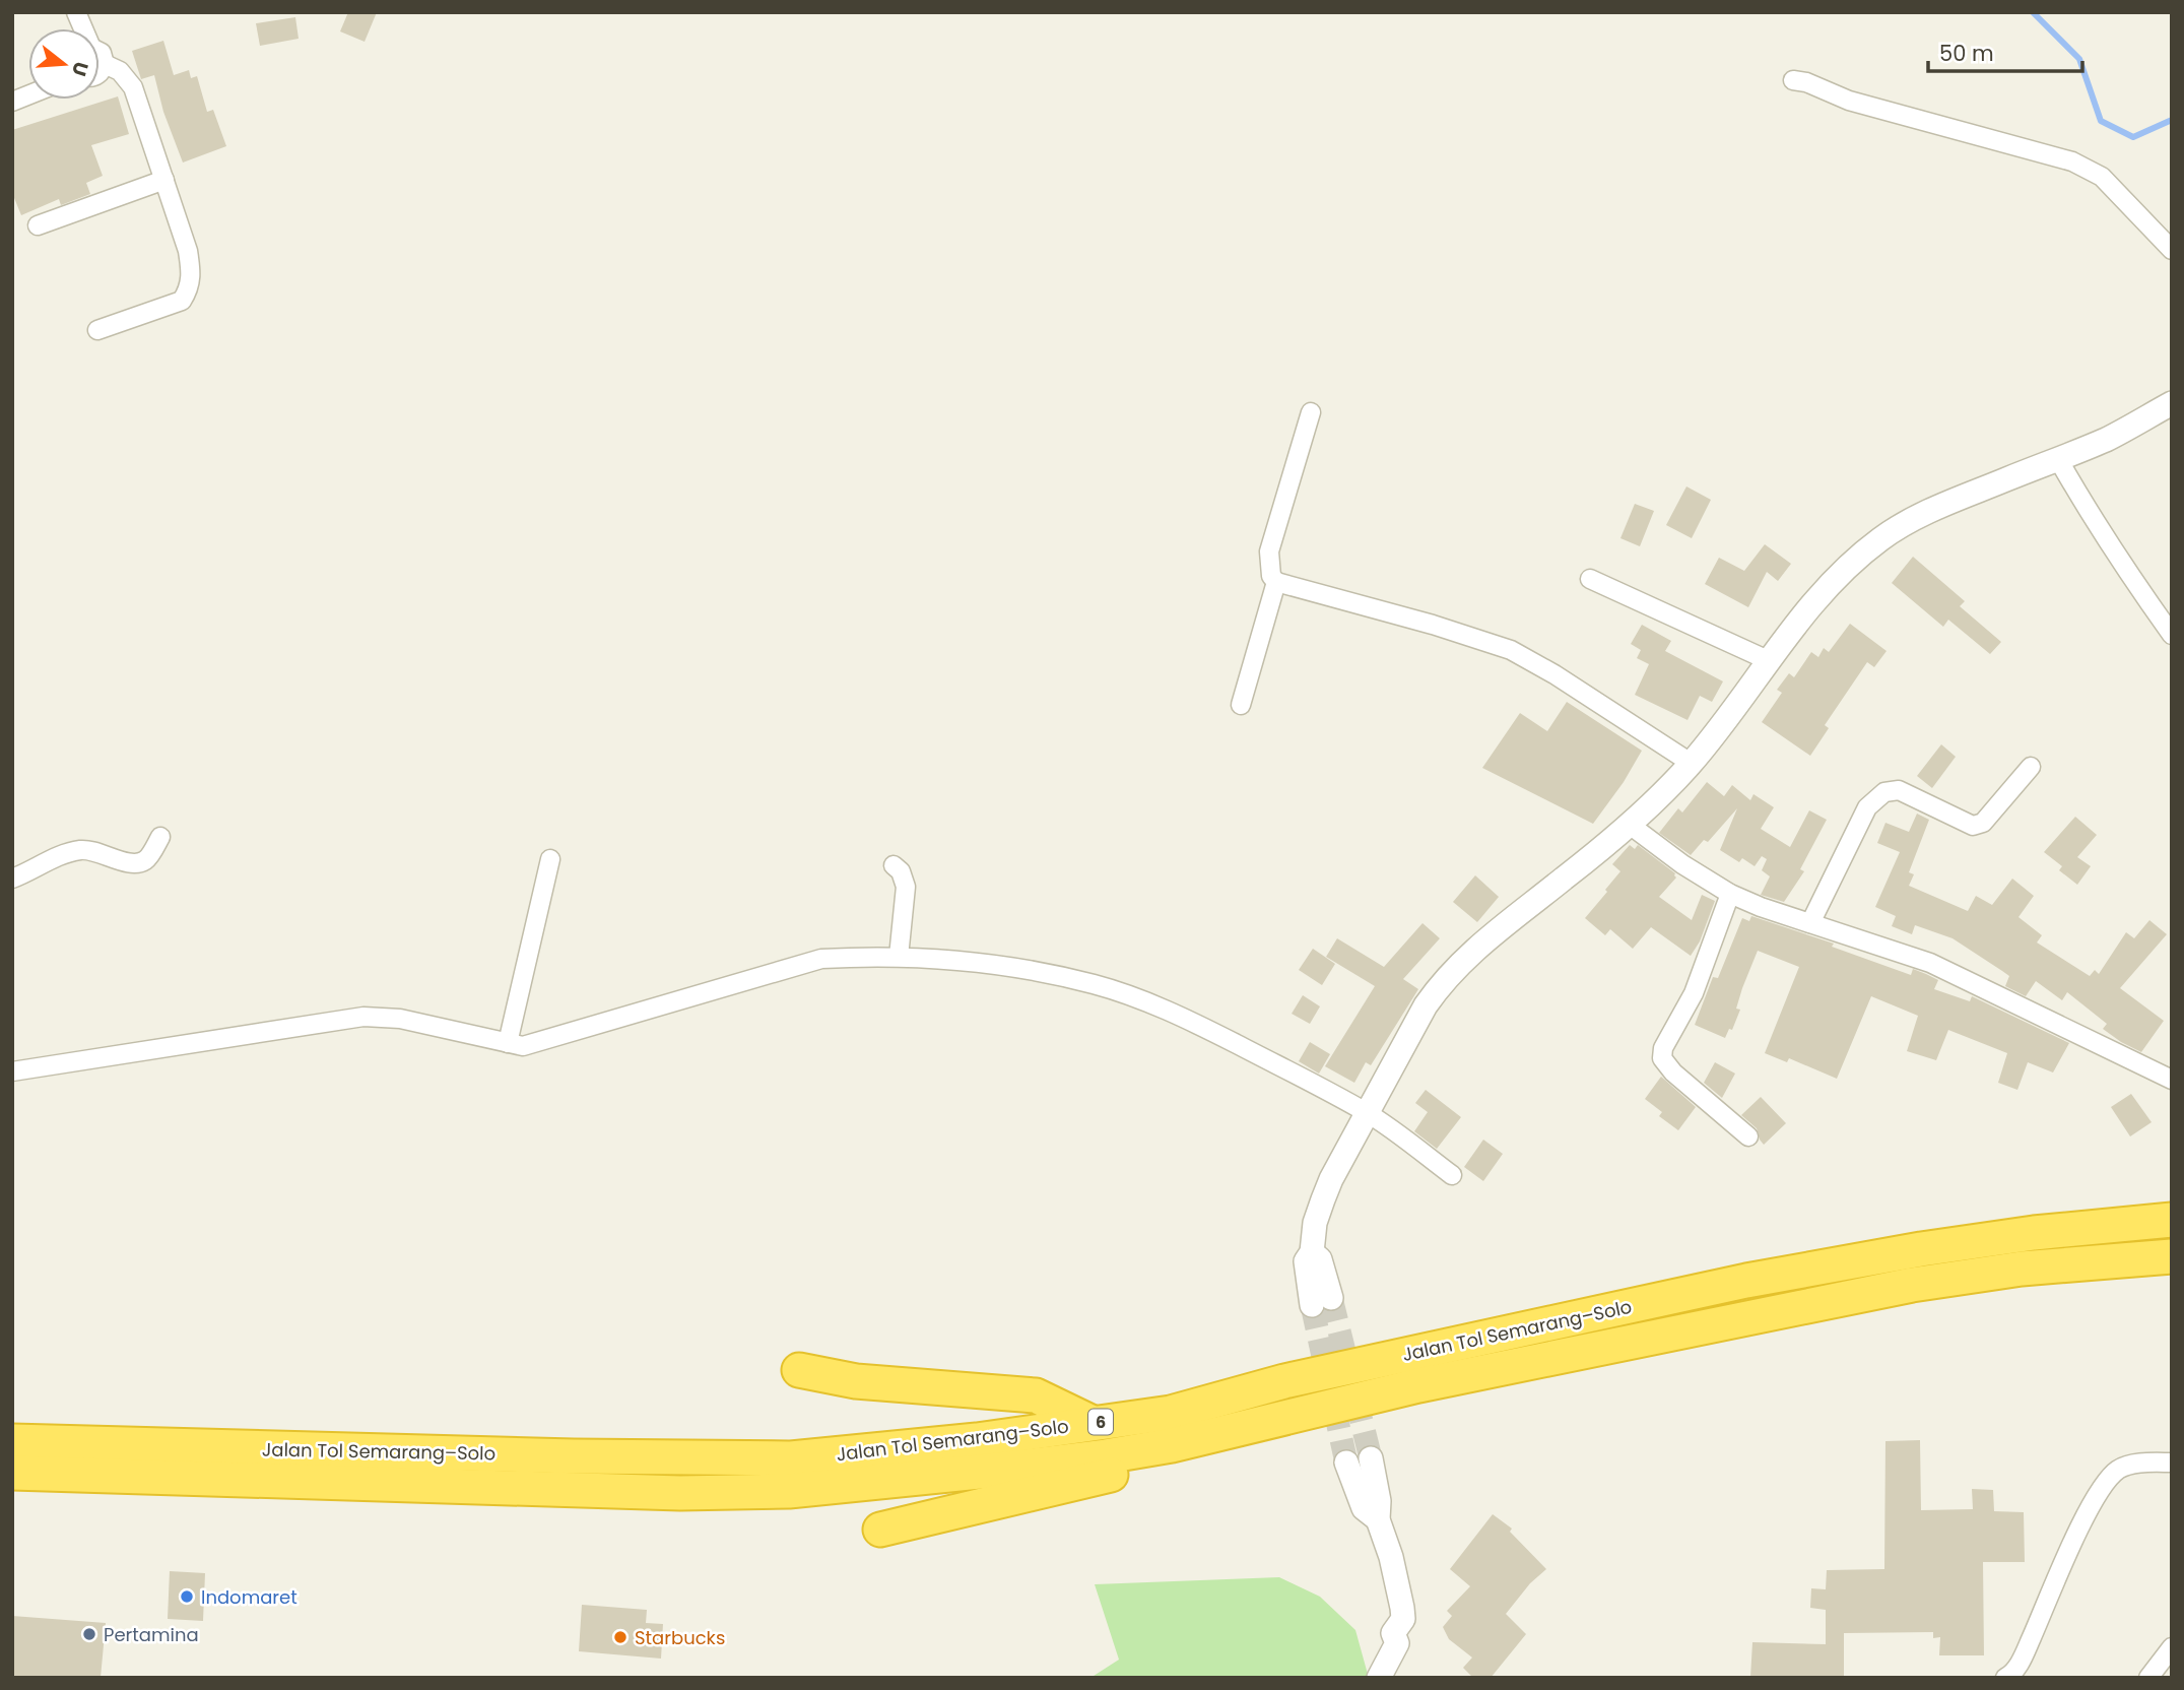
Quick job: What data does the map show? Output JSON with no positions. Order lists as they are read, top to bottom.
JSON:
{
  "streets": {
    "highway": ["Jalan Tol Semarang–Solo", "6"]
  },
  "places": ["Indomaret", "Pertamina", "Starbucks"],
  "scale_bar": "50 m",
  "north": "right"
}
